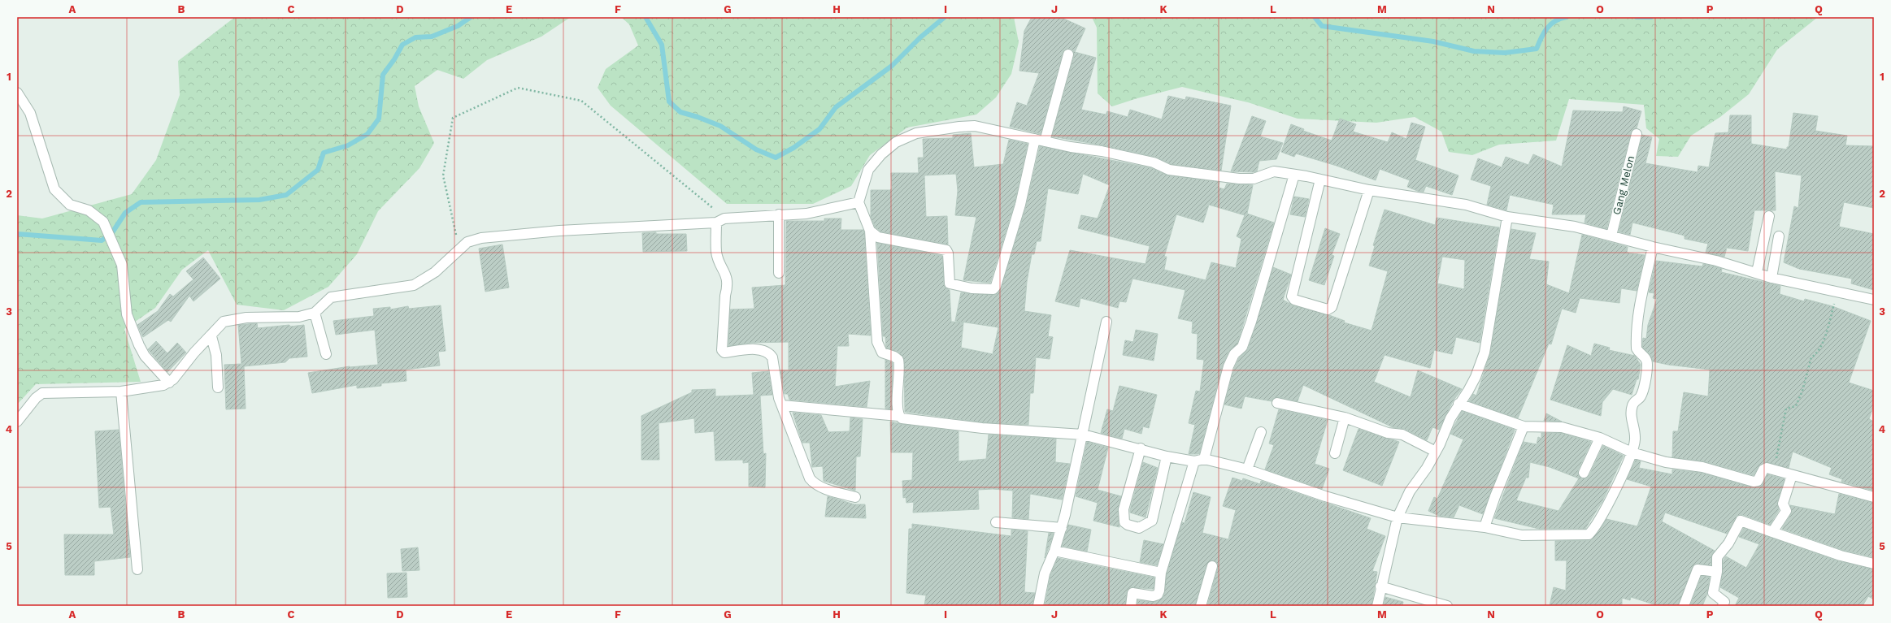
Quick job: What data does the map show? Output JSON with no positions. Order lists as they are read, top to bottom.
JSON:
{
  "streets": {
    "street": ["Gang Melon"]
  },
  "grid": {
    "columns": [
      "A",
      "B",
      "C",
      "D",
      "E",
      "F",
      "G",
      "H",
      "I",
      "J",
      "K",
      "L",
      "M",
      "N",
      "O",
      "P",
      "Q"
    ],
    "rows": [
      "1",
      "2",
      "3",
      "4",
      "5"
    ]
  }
}
